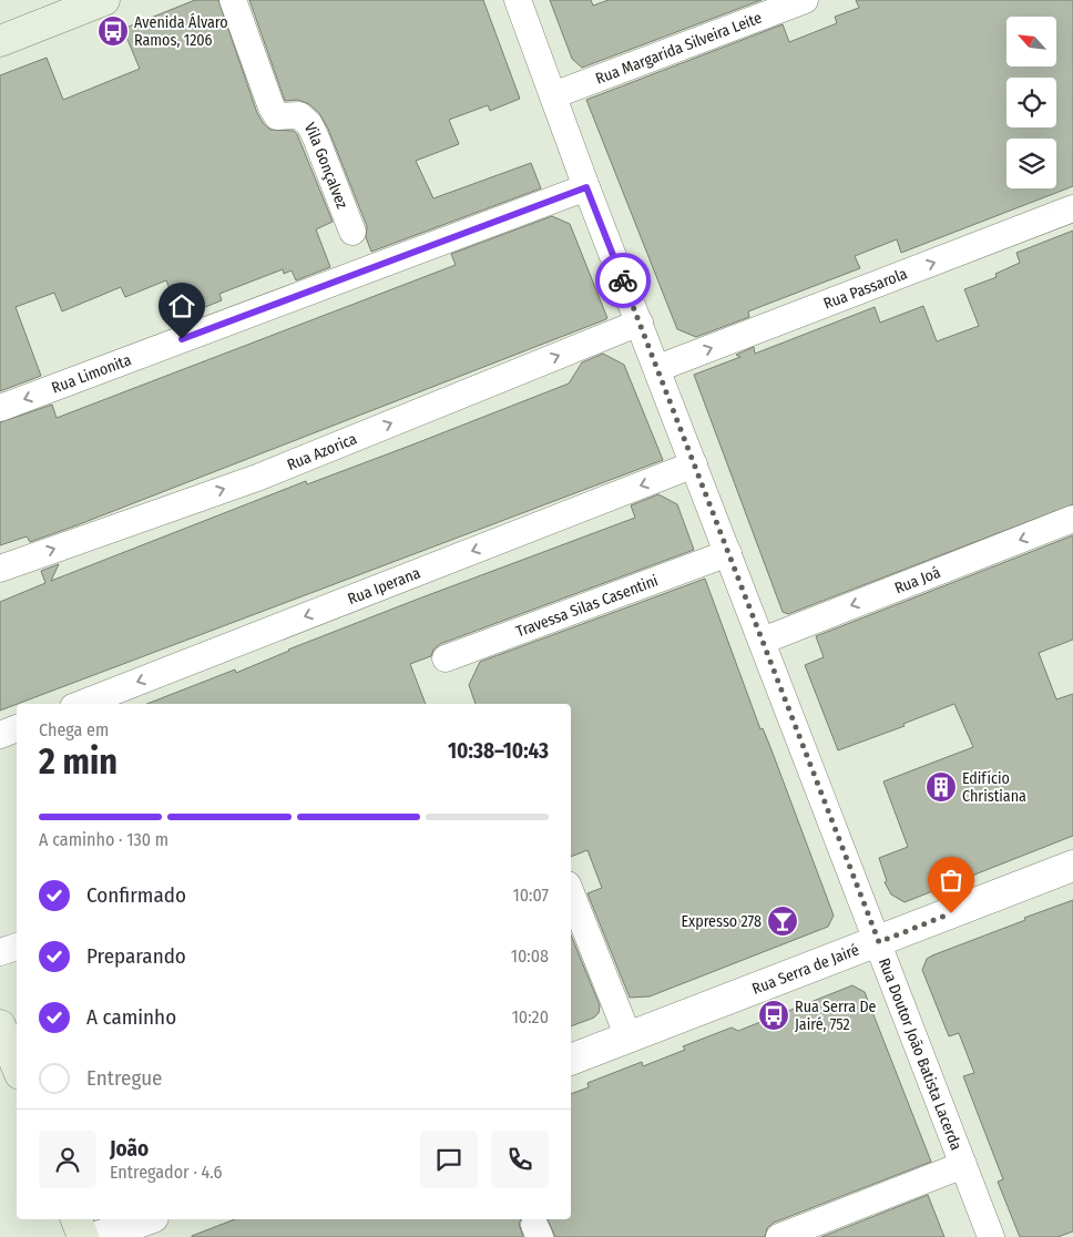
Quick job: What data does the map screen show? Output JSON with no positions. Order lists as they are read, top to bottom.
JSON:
{
  "streets": {
    "street": [
      "Rua Margarida Silveira Leite",
      "Vila Gonçalvez",
      "Rua Passarola",
      "Rua Limonita",
      "Rua Azorica",
      "Rua Joá",
      "Rua Iperana",
      "Travessa Silas Casentini",
      "Rua Serra de Jairé",
      "Rua Doutor João Batista Lacerda"
    ]
  },
  "crossings": [
    ["Rua Margarida Silveira Leite", "Rua Doutor João Batista Lacerda"],
    ["Rua Passarola", "Rua Doutor João Batista Lacerda"],
    ["Rua Limonita", "Rua Doutor João Batista Lacerda"],
    ["Rua Azorica", "Rua Doutor João Batista Lacerda"],
    ["Rua Joá", "Rua Doutor João Batista Lacerda"],
    ["Rua Iperana", "Rua Doutor João Batista Lacerda"],
    ["Travessa Silas Casentini", "Rua Doutor João Batista Lacerda"],
    ["Rua Serra de Jairé", "Rua Doutor João Batista Lacerda"]
  ],
  "one_way": [
    "Rua Passarola",
    "Rua Limonita",
    "Rua Azorica",
    "Rua Joá",
    "Rua Iperana"
  ],
  "places": {
    "bus stop": ["Avenida Álvaro Ramos, 1206", "Rua Serra De Jairé, 752"],
    "building": ["Edifício Christiana"],
    "bar": ["Expresso 278"]
  },
  "north": "top left",
  "page": {
    "heading": ["2 min", "Chega em", "10:38–10:43"],
    "panel": ["João", "Entregador · 4.6"],
    "bar": "A caminho · 130 m",
    "list": [
      ["Confirmado", "10:07"],
      ["Preparando", "10:08"],
      ["A caminho", "10:20"],
      "Entregue"
    ]
  }
}
